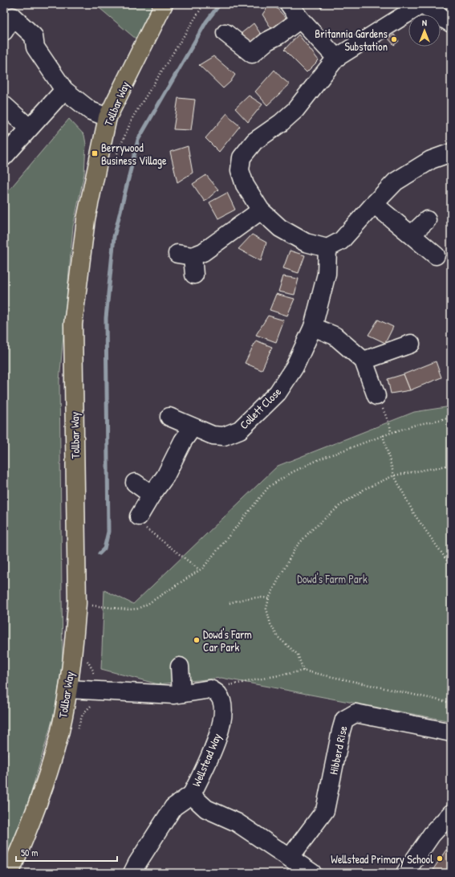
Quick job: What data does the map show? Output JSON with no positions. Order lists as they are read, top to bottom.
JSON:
{
  "streets": {
    "main road": ["Tollbar Way"],
    "street": ["Collett Close", "Hibberd Rise", "Wellstead Way"]
  },
  "crossings": [
    ["Hibberd Rise", "Wellstead Way"]
  ],
  "parks": ["Dowd's Farm Park"],
  "places": {
    "other": ["Britannia Gardens Substation", "Dowd's Farm Car Park", "Wellstead Primary School"],
    "transit": ["Berrywood Business Village"]
  },
  "scale_bar": "50 m",
  "north": "top"
}
